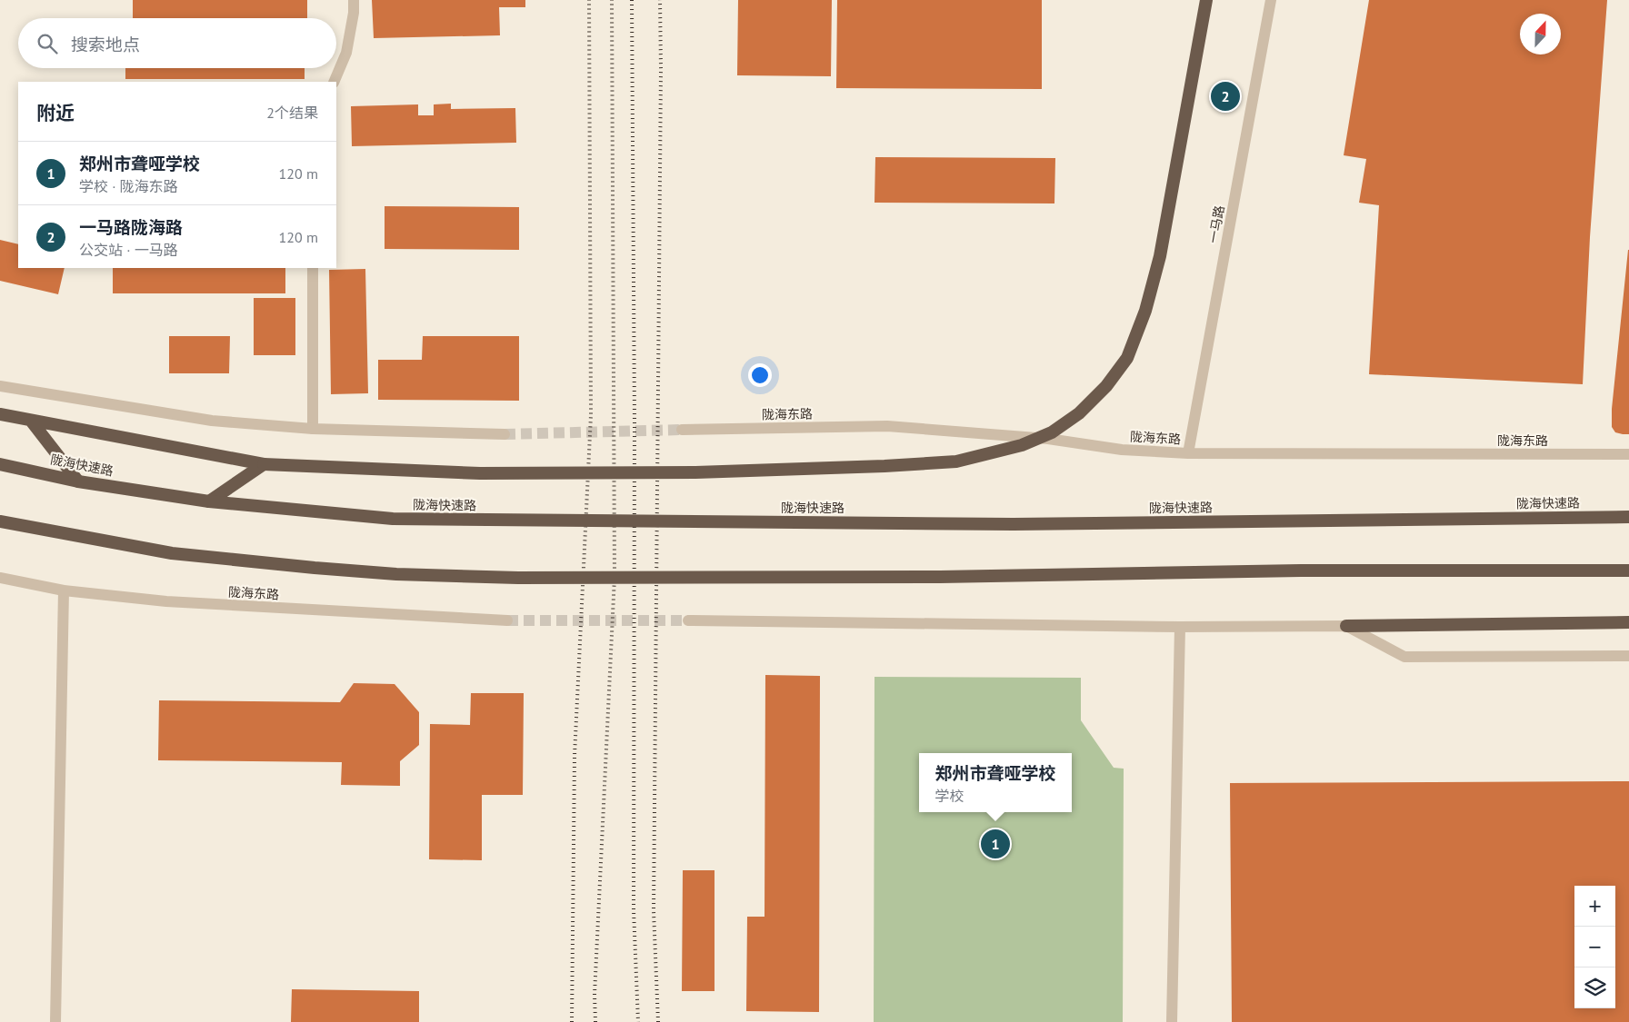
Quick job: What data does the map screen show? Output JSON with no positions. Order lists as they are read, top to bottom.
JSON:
{
  "streets": {
    "highway": ["陇海快速路"],
    "street": ["一马路", "陇海东路"]
  },
  "crossings": [
    ["一马路", "陇海东路"]
  ],
  "north": "top",
  "page": {
    "search": "搜索地点",
    "pins": ["2", "1"],
    "heading": ["附近", "2个结果"],
    "list": [
      {
        "mark": "1",
        "name": "郑州市聋哑学校",
        "note": "学校 · 陇海东路",
        "value": "120 m"
      },
      {
        "mark": "2",
        "name": "一马路陇海路",
        "note": "公交站 · 一马路",
        "value": "120 m"
      }
    ],
    "popup": ["郑州市聋哑学校", "学校"],
    "map_buttons": ["+", "−"]
  }
}
